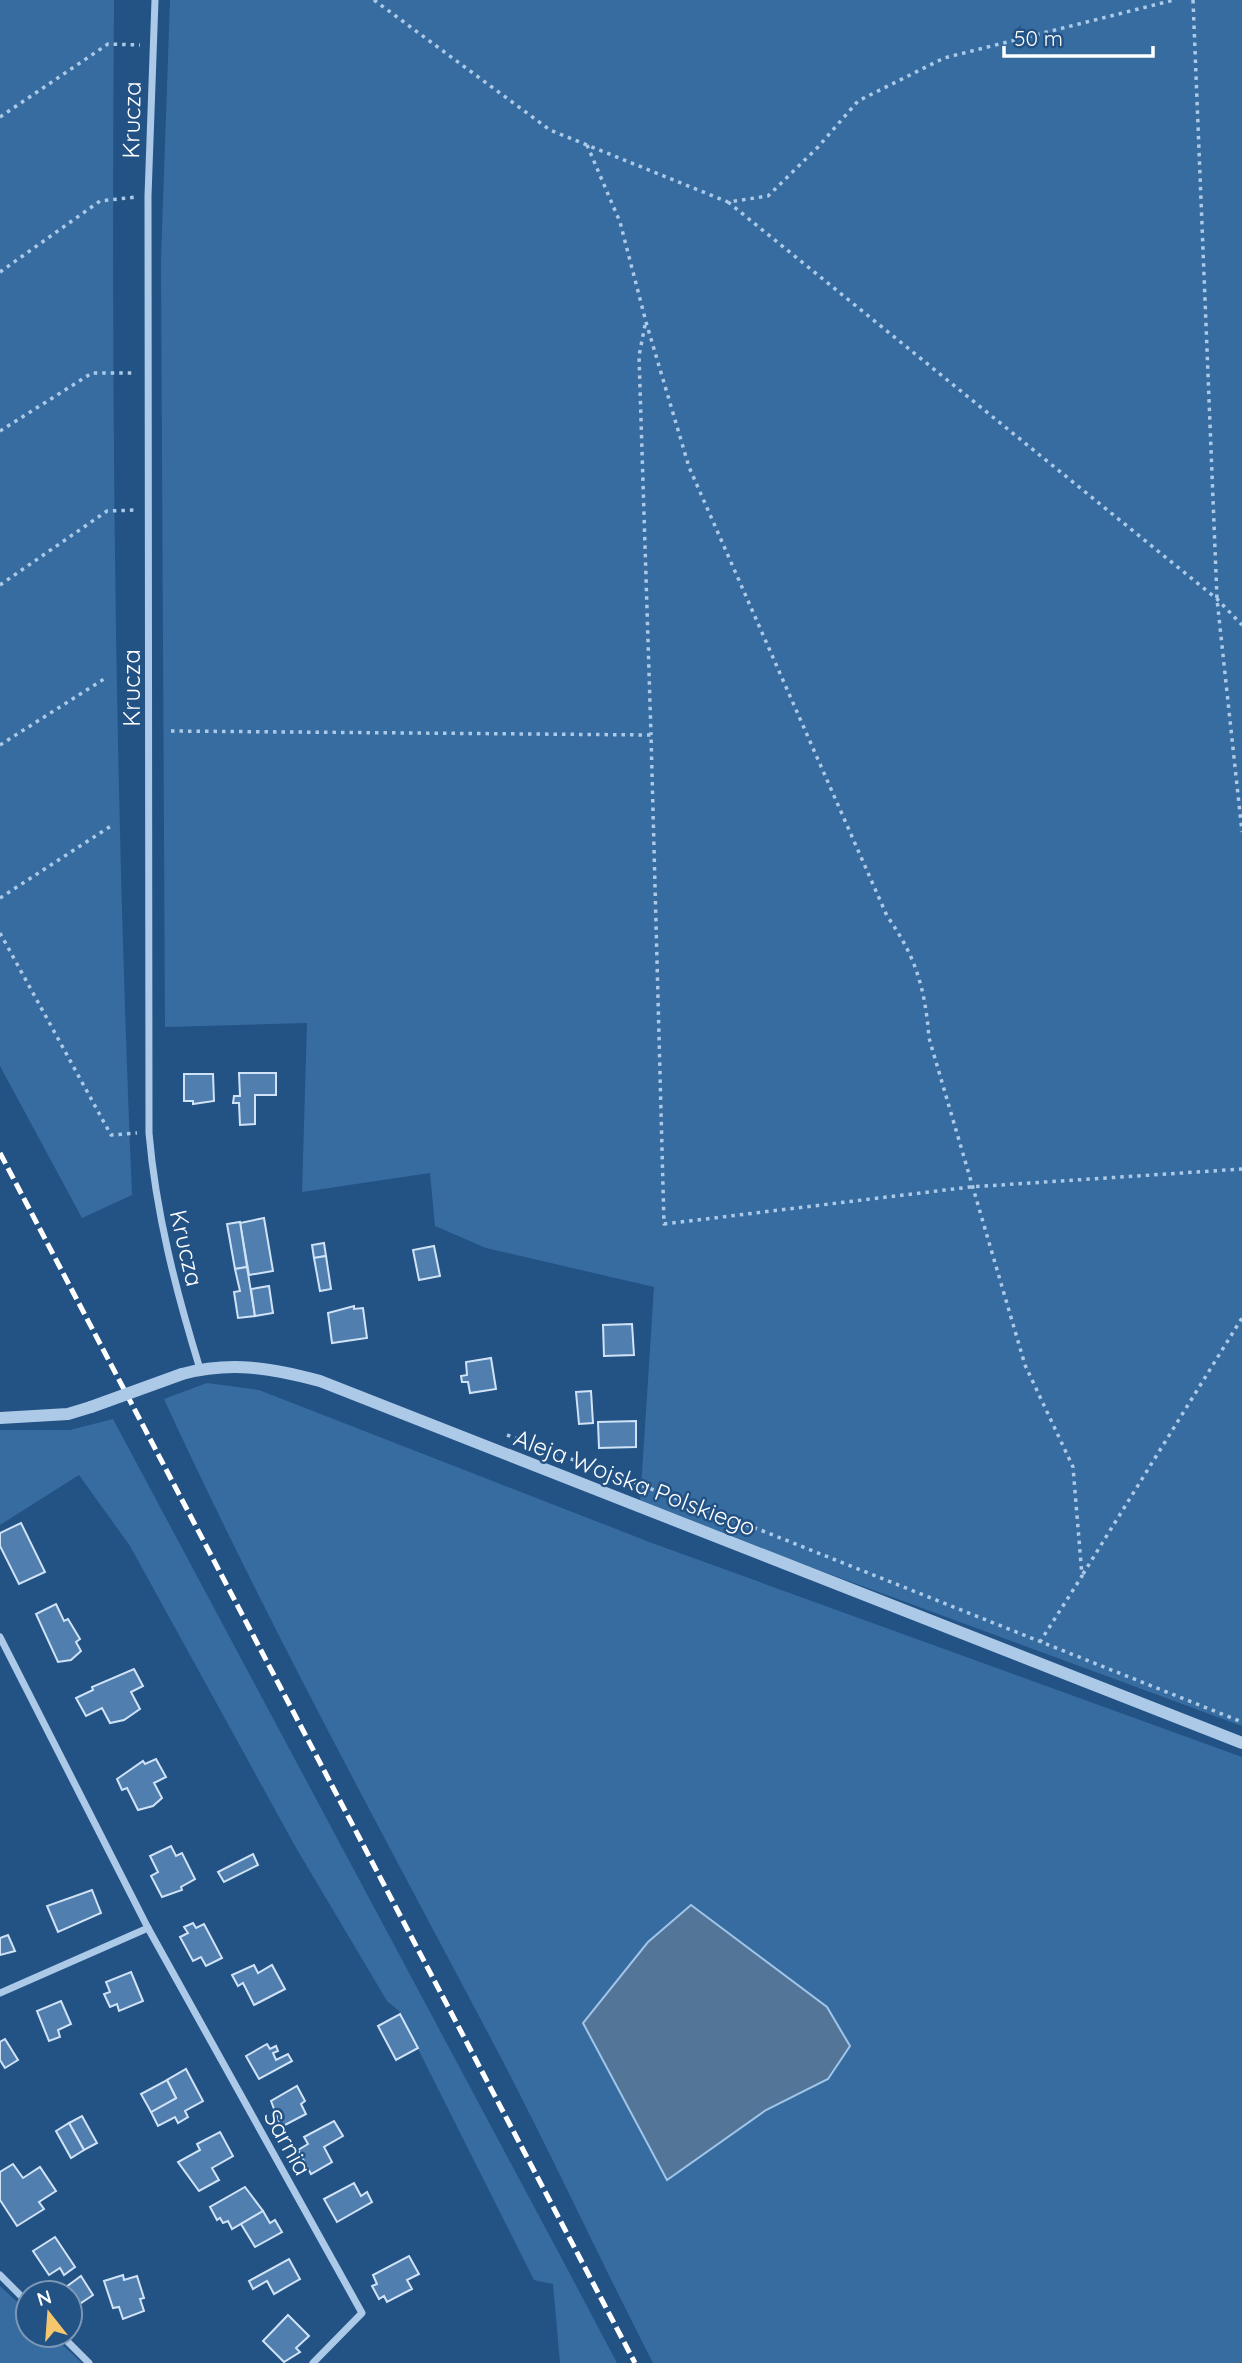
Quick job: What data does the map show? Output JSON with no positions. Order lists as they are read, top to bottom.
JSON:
{
  "streets": {
    "street": ["Krucza", "Aleja Wojska Polskiego", "Sarnia"]
  },
  "crossings": [
    ["Krucza", "Aleja Wojska Polskiego"]
  ],
  "scale_bar": "50 m",
  "north": "top"
}
